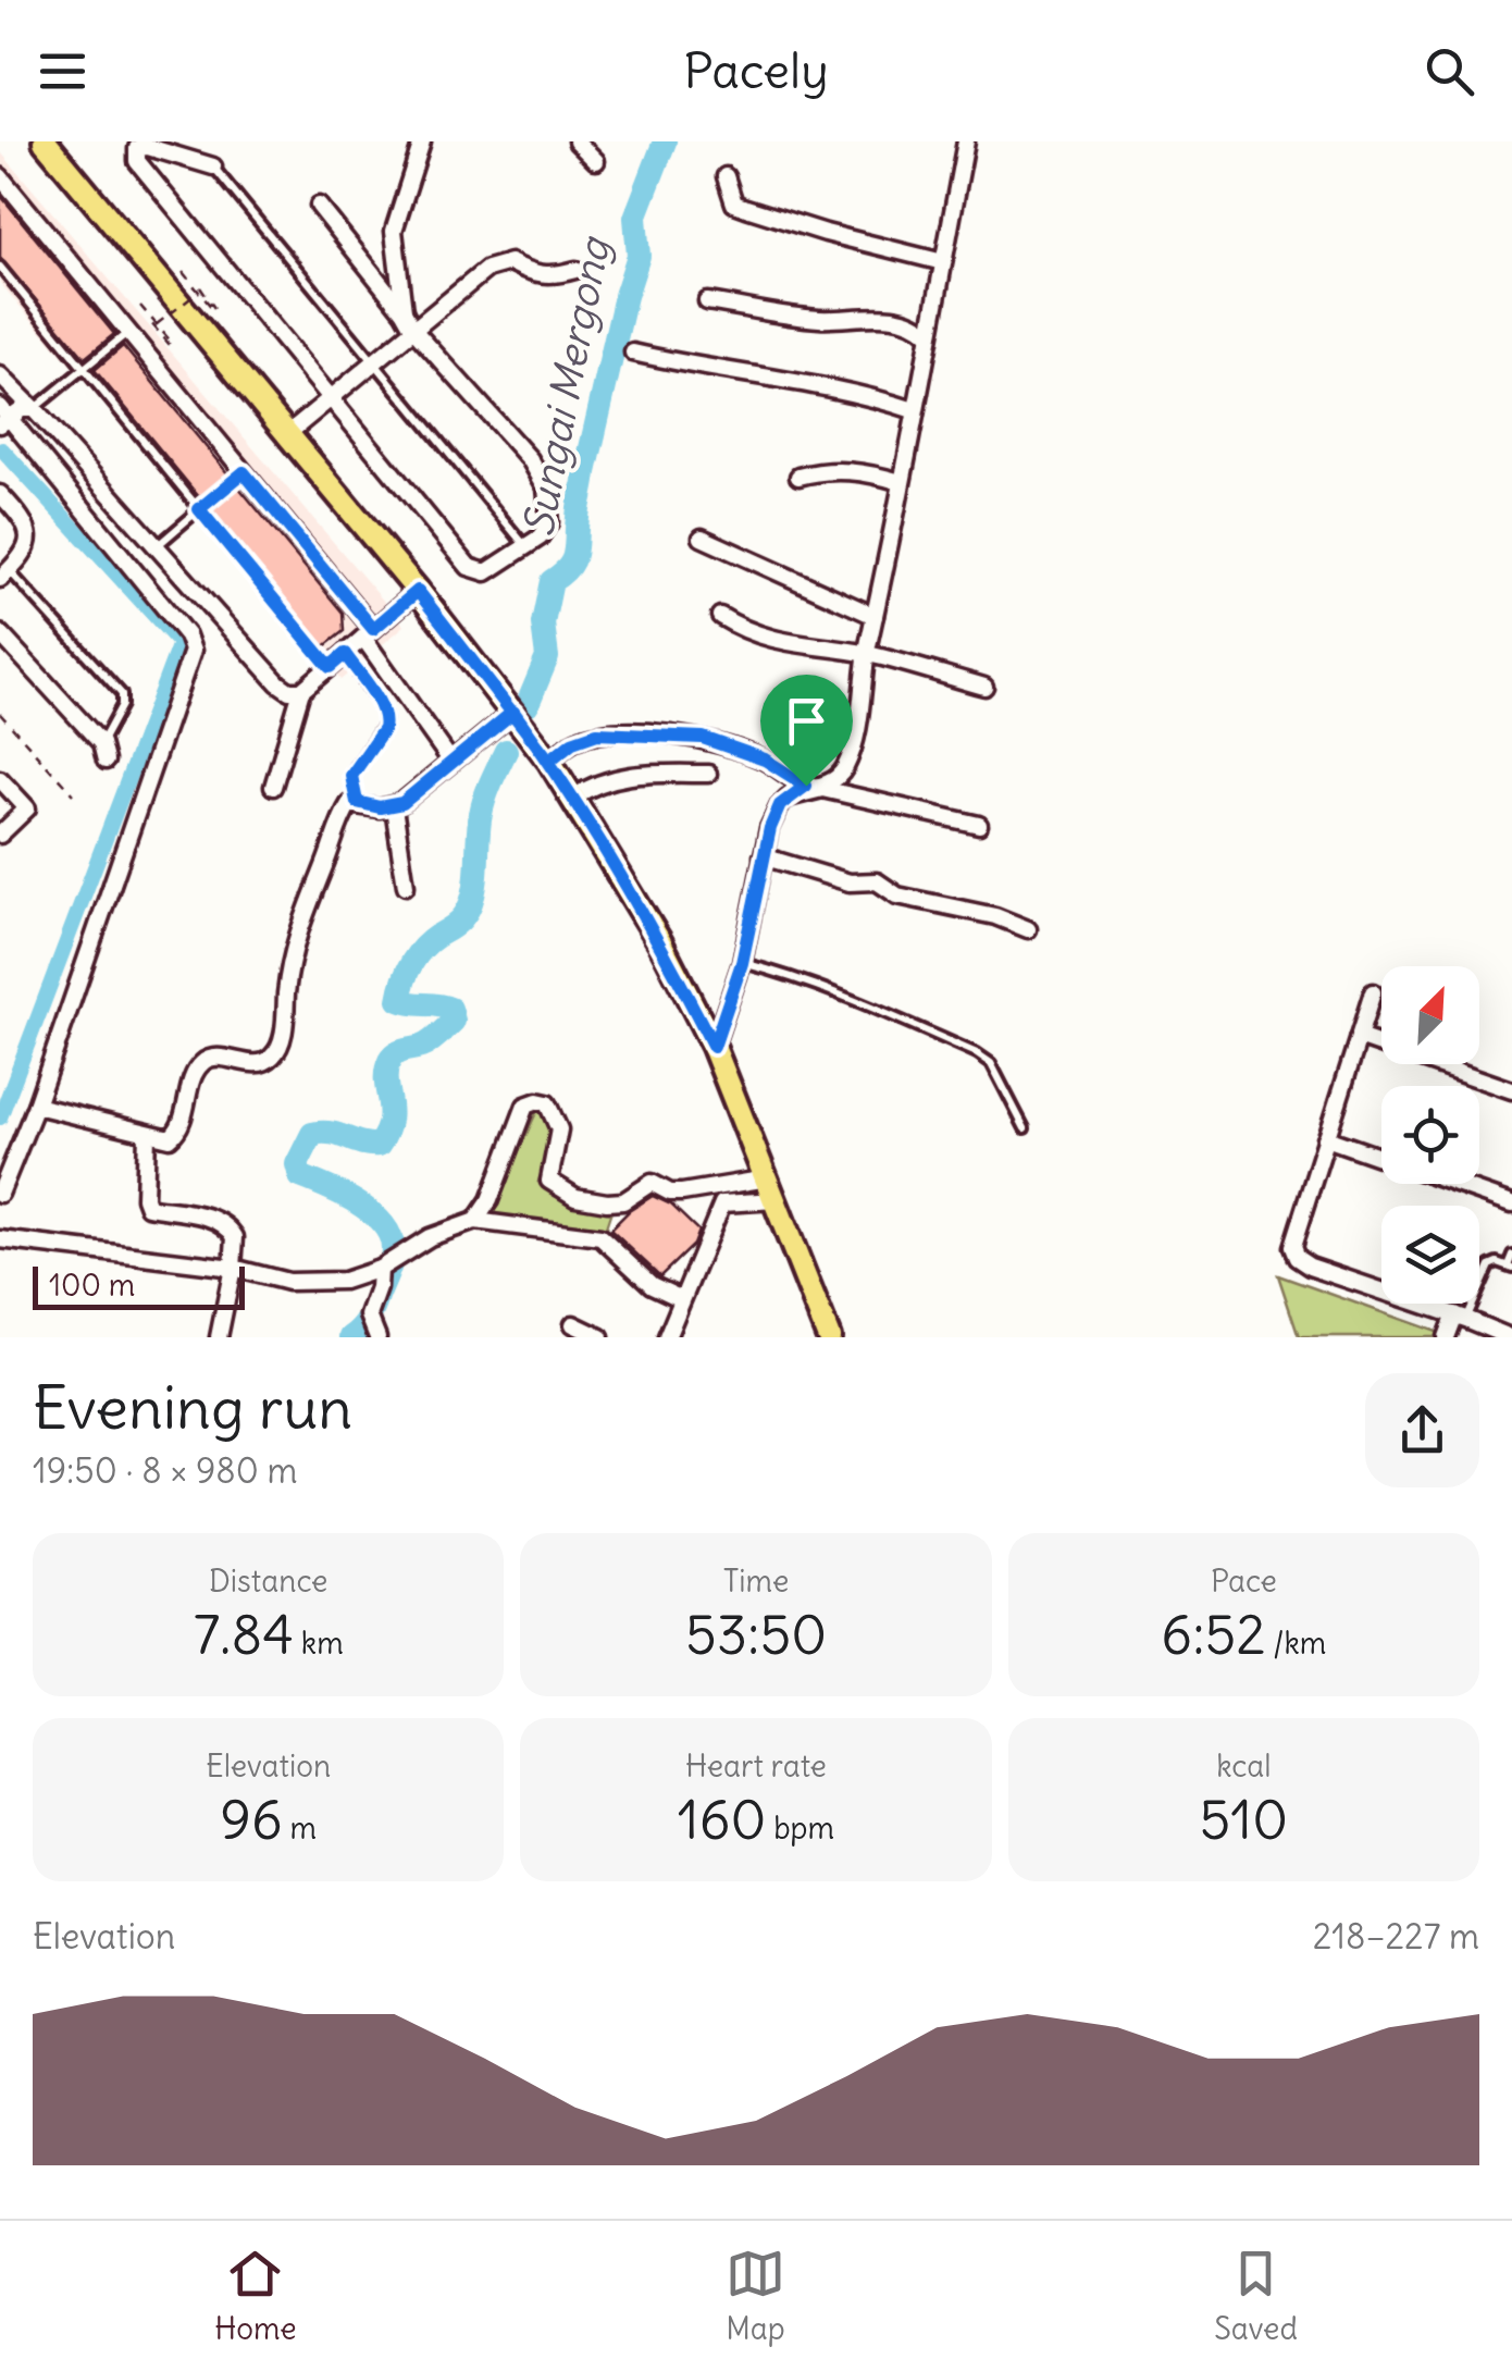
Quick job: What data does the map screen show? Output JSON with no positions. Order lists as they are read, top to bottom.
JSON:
{
  "water": ["Sungai Mergong"],
  "scale_bar": "100 m",
  "north": "top right",
  "page": {
    "header": "Pacely",
    "scale": "100 m",
    "heading": ["Evening run", "19:50 · 8 × 980 m"],
    "stats": [
      ["Distance", "7.84 km"],
      ["Time", "53:50"],
      ["Pace", "6:52 /km"],
      ["Elevation", "96 m"],
      ["Heart rate", "160 bpm"],
      ["kcal", "510"]
    ],
    "chart": ["Elevation", "218–227 m"],
    "tabs": ["Home", "Map", "Saved"]
  }
}
